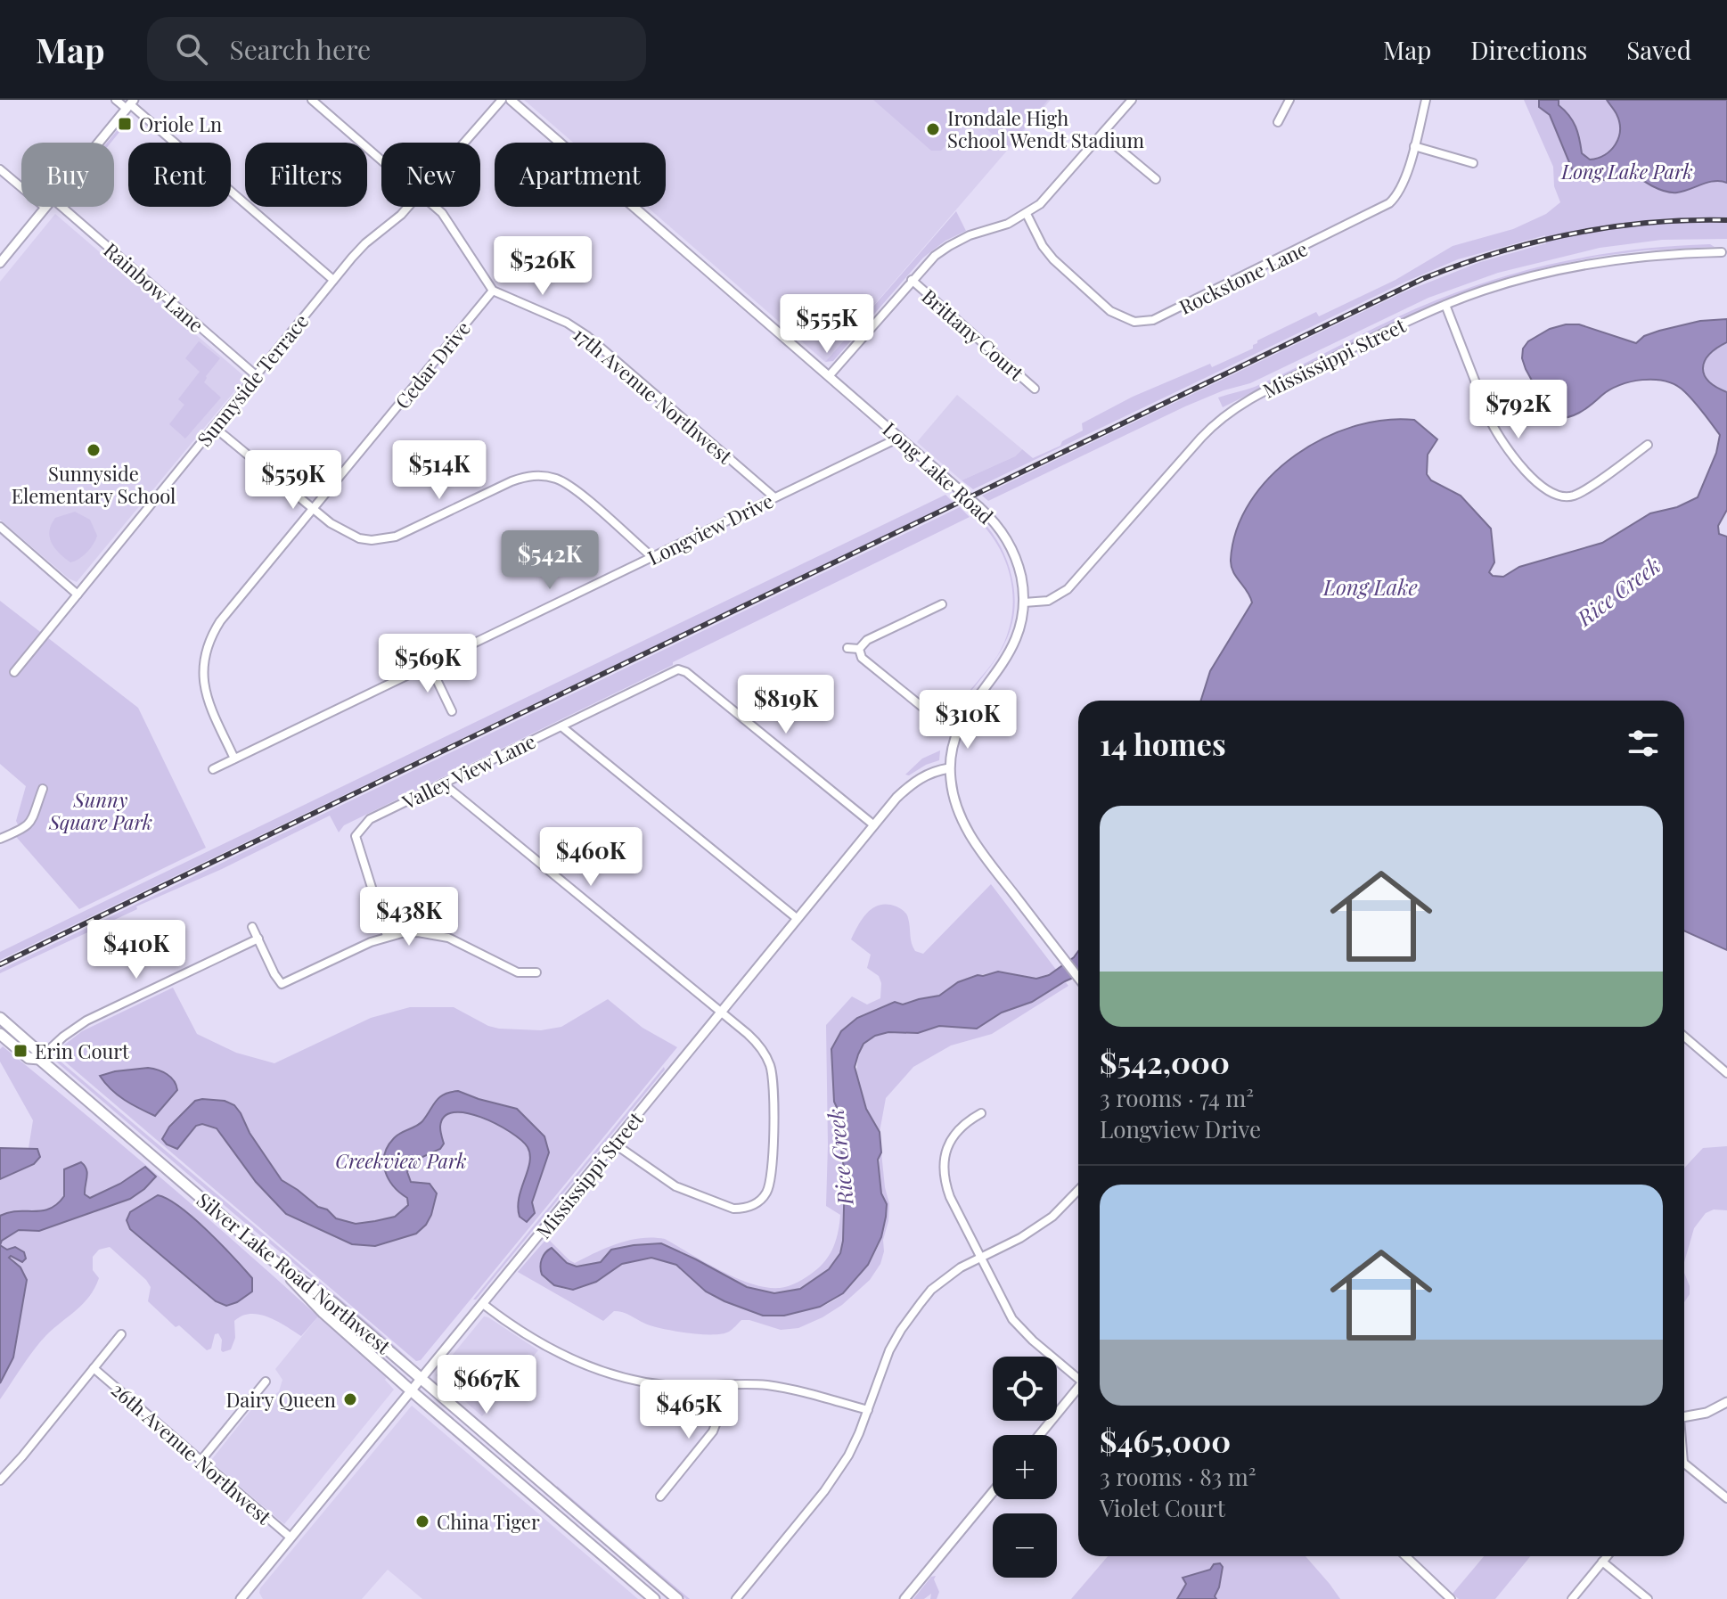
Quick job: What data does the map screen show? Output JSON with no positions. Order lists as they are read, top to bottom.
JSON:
{
  "streets": {
    "main road": ["Silver Lake Road Northwest"],
    "street": [
      "Rockstone Lane",
      "Rainbow Lane",
      "Brittany Court",
      "Mississippi Street",
      "Cedar Drive",
      "Sunnyside Terrace",
      "17th Avenue Northwest",
      "Long Lake Road",
      "Longview Drive",
      "Valley View Lane",
      "26th Avenue Northwest"
    ]
  },
  "crossings": [
    ["Rainbow Lane", "Sunnyside Terrace"],
    ["Mississippi Street", "Long Lake Road"],
    ["Mississippi Street", "Valley View Lane"],
    ["Mississippi Street", "Silver Lake Road Northwest"],
    ["Mississippi Street", "26th Avenue Northwest"],
    ["Cedar Drive", "17th Avenue Northwest"],
    ["Cedar Drive", "Longview Drive"],
    ["17th Avenue Northwest", "Longview Drive"],
    ["Long Lake Road", "Longview Drive"]
  ],
  "water": ["Long Lake", "Rice Creek"],
  "parks": ["Long Lake Park", "Sunny Square Park", "Creekview Park"],
  "places": {
    "transit": ["Oriole Ln", "Erin Court"],
    "other": [
      "Irondale High School Wendt Stadium",
      "Sunnyside Elementary School",
      "Dairy Queen",
      "China Tiger"
    ]
  },
  "page": {
    "header": "Map",
    "search": "Search here",
    "nav": ["Map", "Directions", "Saved"],
    "chip": [
      "Buy",
      "Rent",
      "Filters",
      "New",
      "Apartment"
    ],
    "price": [
      "$526K",
      "$555K",
      "$792K",
      "$514K",
      "$559K",
      "$542K",
      "$569K",
      "$819K",
      "$310K",
      "$460K",
      "$438K",
      "$410K",
      "$667K",
      "$465K"
    ],
    "heading": "14 homes",
    "list": [
      {
        "name": "$542,000",
        "note": "3 rooms · 74 m² · Longview Drive"
      },
      {
        "name": "$465,000",
        "note": "3 rooms · 83 m² · Violet Court"
      }
    ],
    "map_buttons": ["+", "−"]
  }
}
